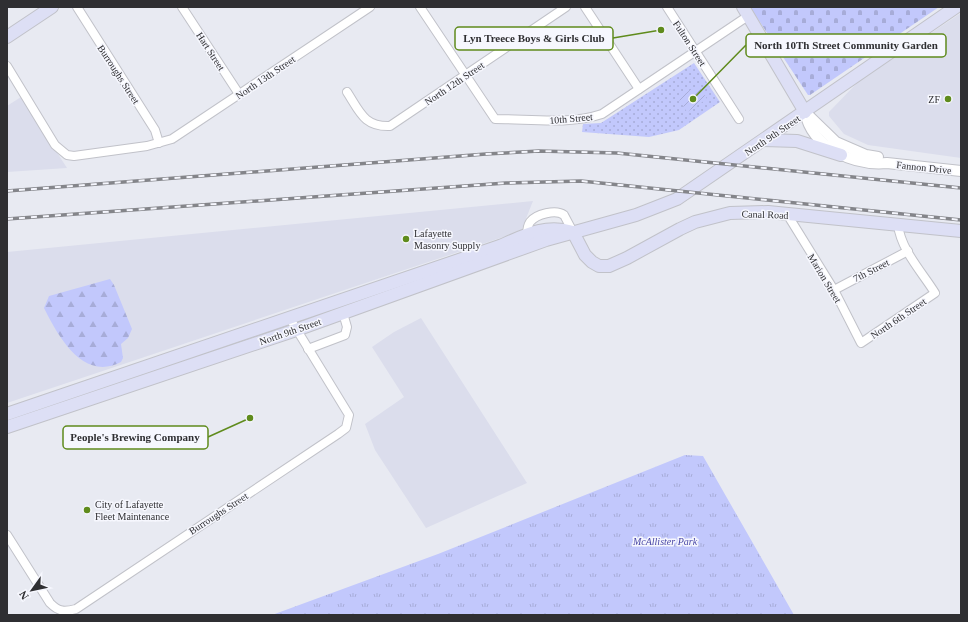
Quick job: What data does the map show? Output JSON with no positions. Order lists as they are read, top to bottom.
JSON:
{
  "streets": {
    "main road": ["North 9th Street", "Canal Road"],
    "street": [
      "Fulton Street",
      "Hart Street",
      "Burroughs Street",
      "North 13th Street",
      "North 12th Street",
      "10th Street",
      "Fannon Drive",
      "7th Street",
      "Marion Street",
      "North 6th Street"
    ]
  },
  "crossings": [
    ["Fulton Street", "10th Street"],
    ["Hart Street", "North 13th Street"],
    ["Burroughs Street", "North 13th Street"],
    ["Burroughs Street", "North 9th Street"],
    ["North 12th Street", "10th Street"],
    ["North 9th Street", "Fannon Drive"],
    ["North 9th Street", "Canal Road"],
    ["Canal Road", "Marion Street"],
    ["7th Street", "Marion Street"],
    ["7th Street", "North 6th Street"],
    ["Marion Street", "North 6th Street"]
  ],
  "parks": ["McAllister Park"],
  "places": [
    "Lyn Treece Boys & Girls Club",
    "North 10Th Street Community Garden",
    "ZF",
    "Lafayette Masonry Supply",
    "People's Brewing Company",
    "City of Lafayette Fleet Maintenance"
  ],
  "north": "bottom left"
}
